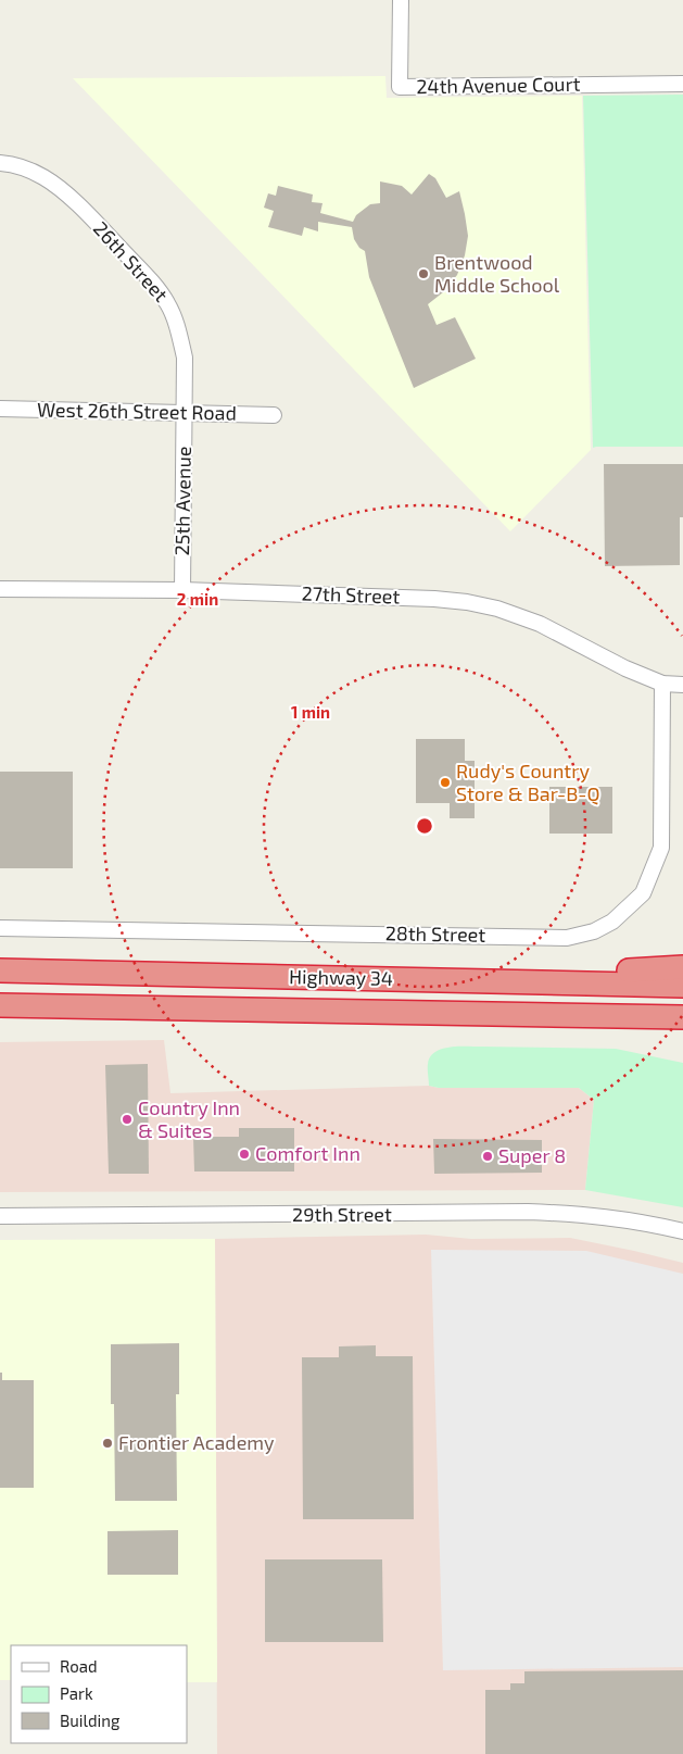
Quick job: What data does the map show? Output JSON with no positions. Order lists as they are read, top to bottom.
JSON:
{
  "streets": {
    "highway": ["Highway 34"],
    "street": [
      "24th Avenue Court",
      "26th Street",
      "West 26th Street Road",
      "25th Avenue",
      "27th Street",
      "28th Street",
      "29th Street"
    ]
  },
  "crossings": [
    ["26th Street", "West 26th Street Road"],
    ["26th Street", "25th Avenue"],
    ["West 26th Street Road", "25th Avenue"],
    ["25th Avenue", "27th Street"],
    ["27th Street", "28th Street"]
  ],
  "places": [
    "Brentwood Middle School",
    "Rudy's Country Store & Bar-B-Q",
    "Country Inn & Suites",
    "Comfort Inn",
    "Super 8",
    "Frontier Academy"
  ],
  "legend": ["Road", "Park", "Building"],
  "rings": ["2 min", "1 min"]
}
